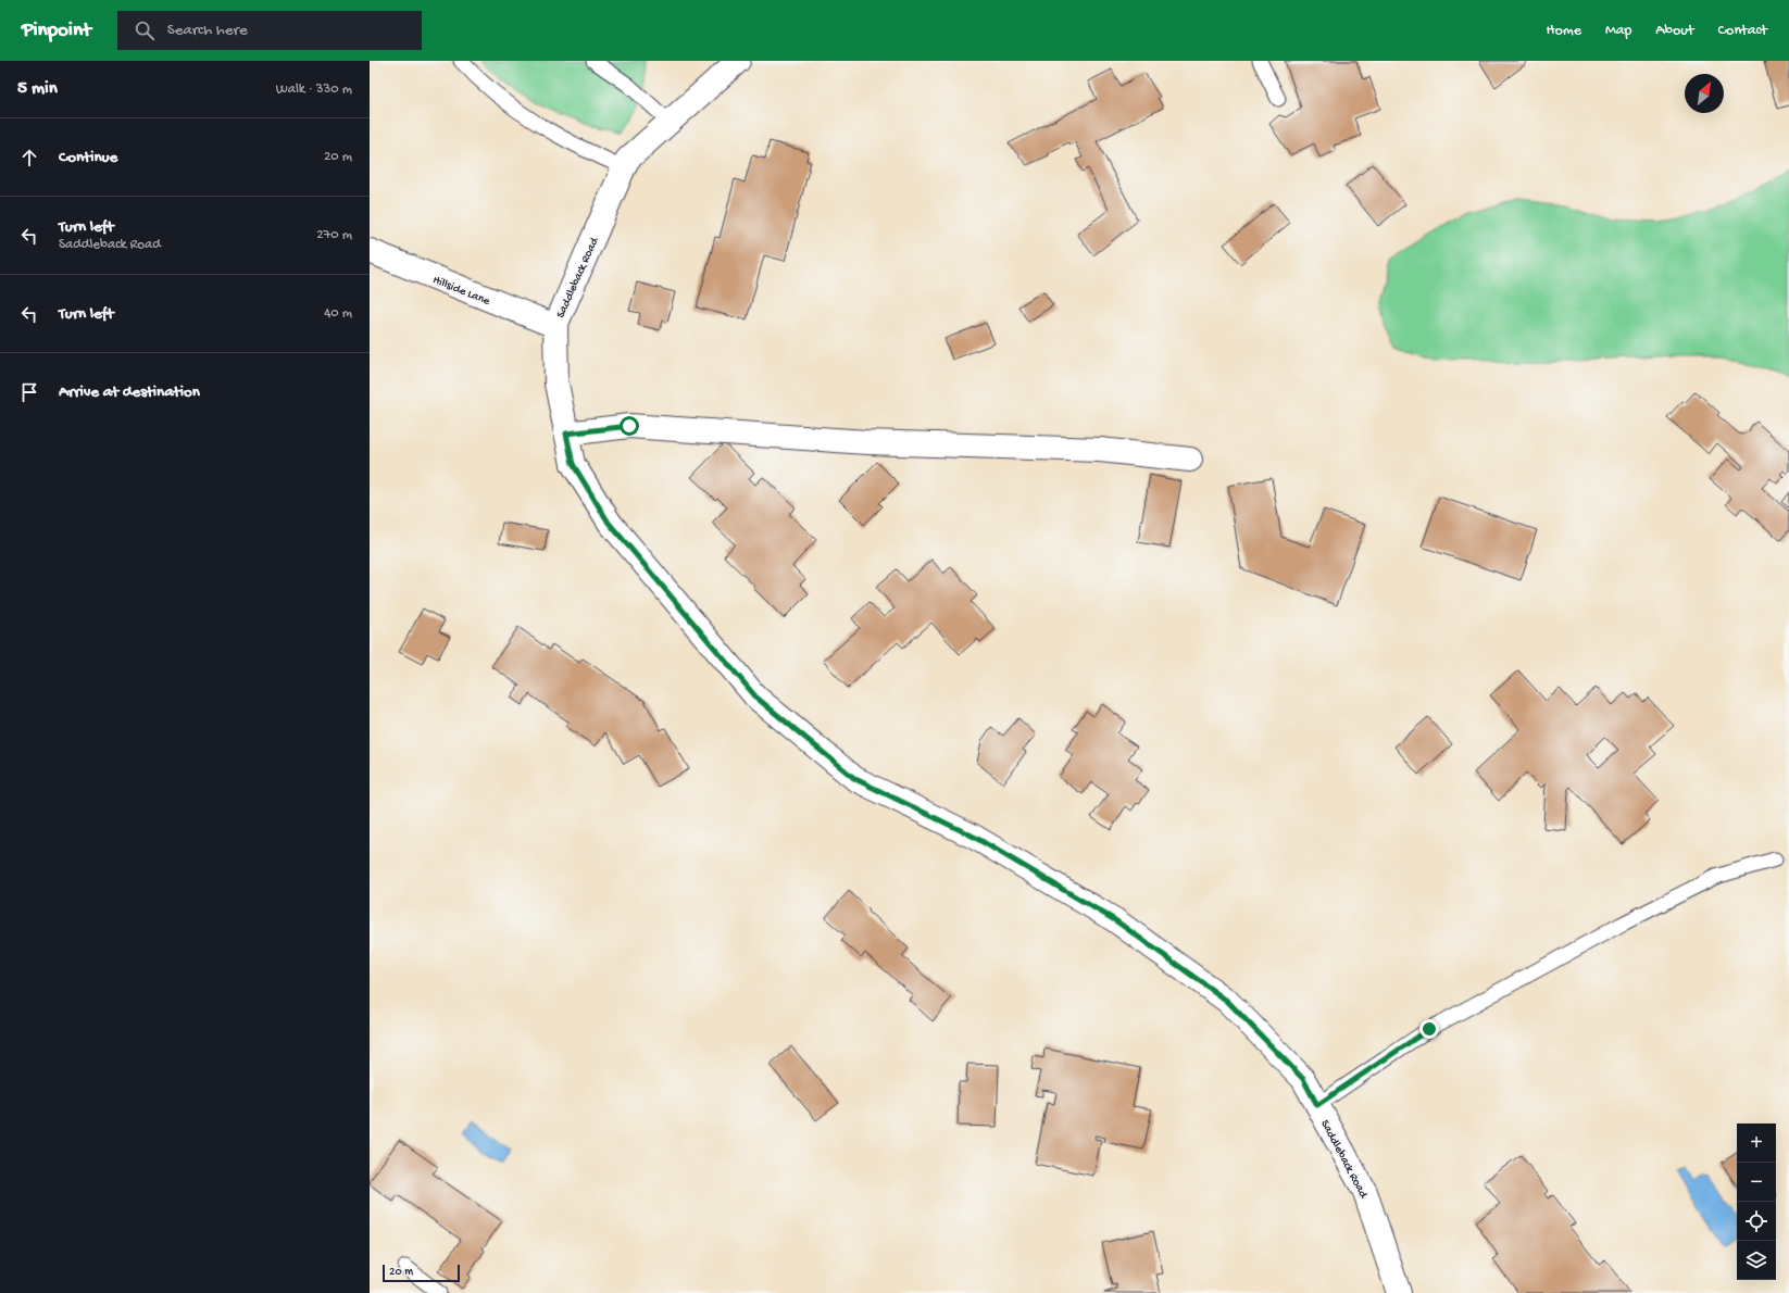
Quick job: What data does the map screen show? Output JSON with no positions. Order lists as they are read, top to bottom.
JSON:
{
  "streets": {
    "street": ["Saddleback Road", "Hillside Lane"]
  },
  "crossings": [
    ["Saddleback Road", "Hillside Lane"]
  ],
  "scale_bar": "20 m",
  "north": "top right",
  "page": {
    "header": "Pinpoint",
    "search": "Search here",
    "nav": [
      "Home",
      "Map",
      "About",
      "Contact"
    ],
    "heading": ["5 min", "Walk · 330 m"],
    "list": [
      ["Continue", "20 m"],
      ["Turn left", "Saddleback Road", "270 m"],
      ["Turn left", "40 m"],
      "Arrive at destination"
    ],
    "map_buttons": ["+", "−"],
    "scale": "20 m"
  }
}
